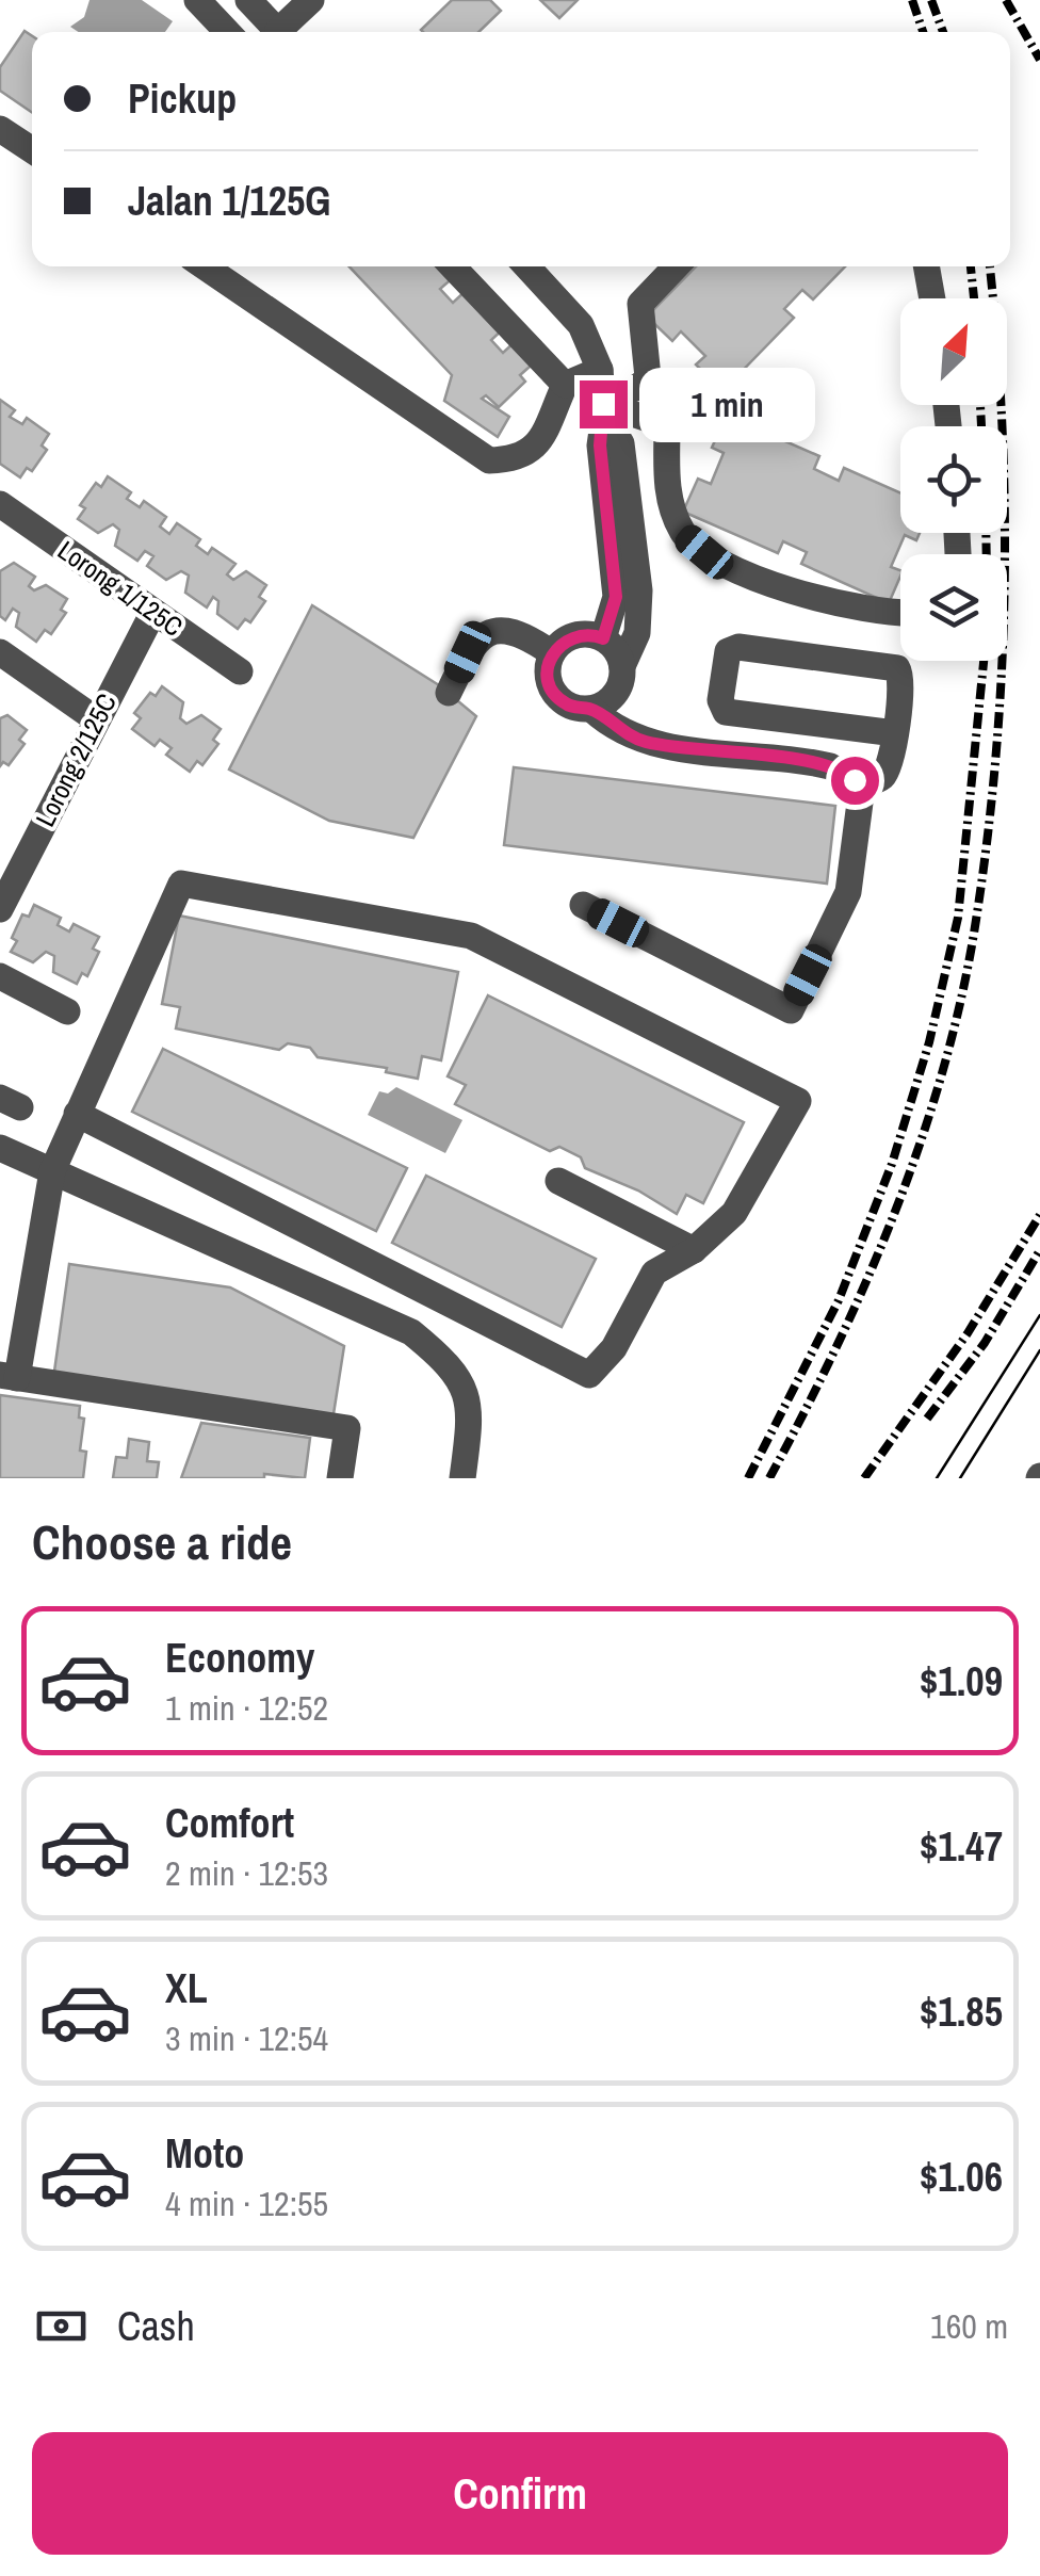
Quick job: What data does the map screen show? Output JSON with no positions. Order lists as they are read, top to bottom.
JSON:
{
  "streets": {
    "street": ["Lorong 1/125C", "Lorong 2/125C"]
  },
  "crossings": [
    ["Lorong 1/125C", "Lorong 2/125C"]
  ],
  "north": "top right",
  "page": {
    "banner": ["Pickup", "Jalan 1/125G"],
    "bubble": "1 min",
    "heading": "Choose a ride",
    "list": [
      {
        "name": "Economy",
        "note": "1 min · 12:52",
        "value": "$1.09"
      },
      {
        "name": "Comfort",
        "note": "2 min · 12:53",
        "value": "$1.47"
      },
      {
        "name": "XL",
        "note": "3 min · 12:54",
        "value": "$1.85"
      },
      {
        "name": "Moto",
        "note": "4 min · 12:55",
        "value": "$1.06"
      }
    ],
    "pay": ["Cash", "160 m"],
    "buttons": "Confirm"
  }
}
